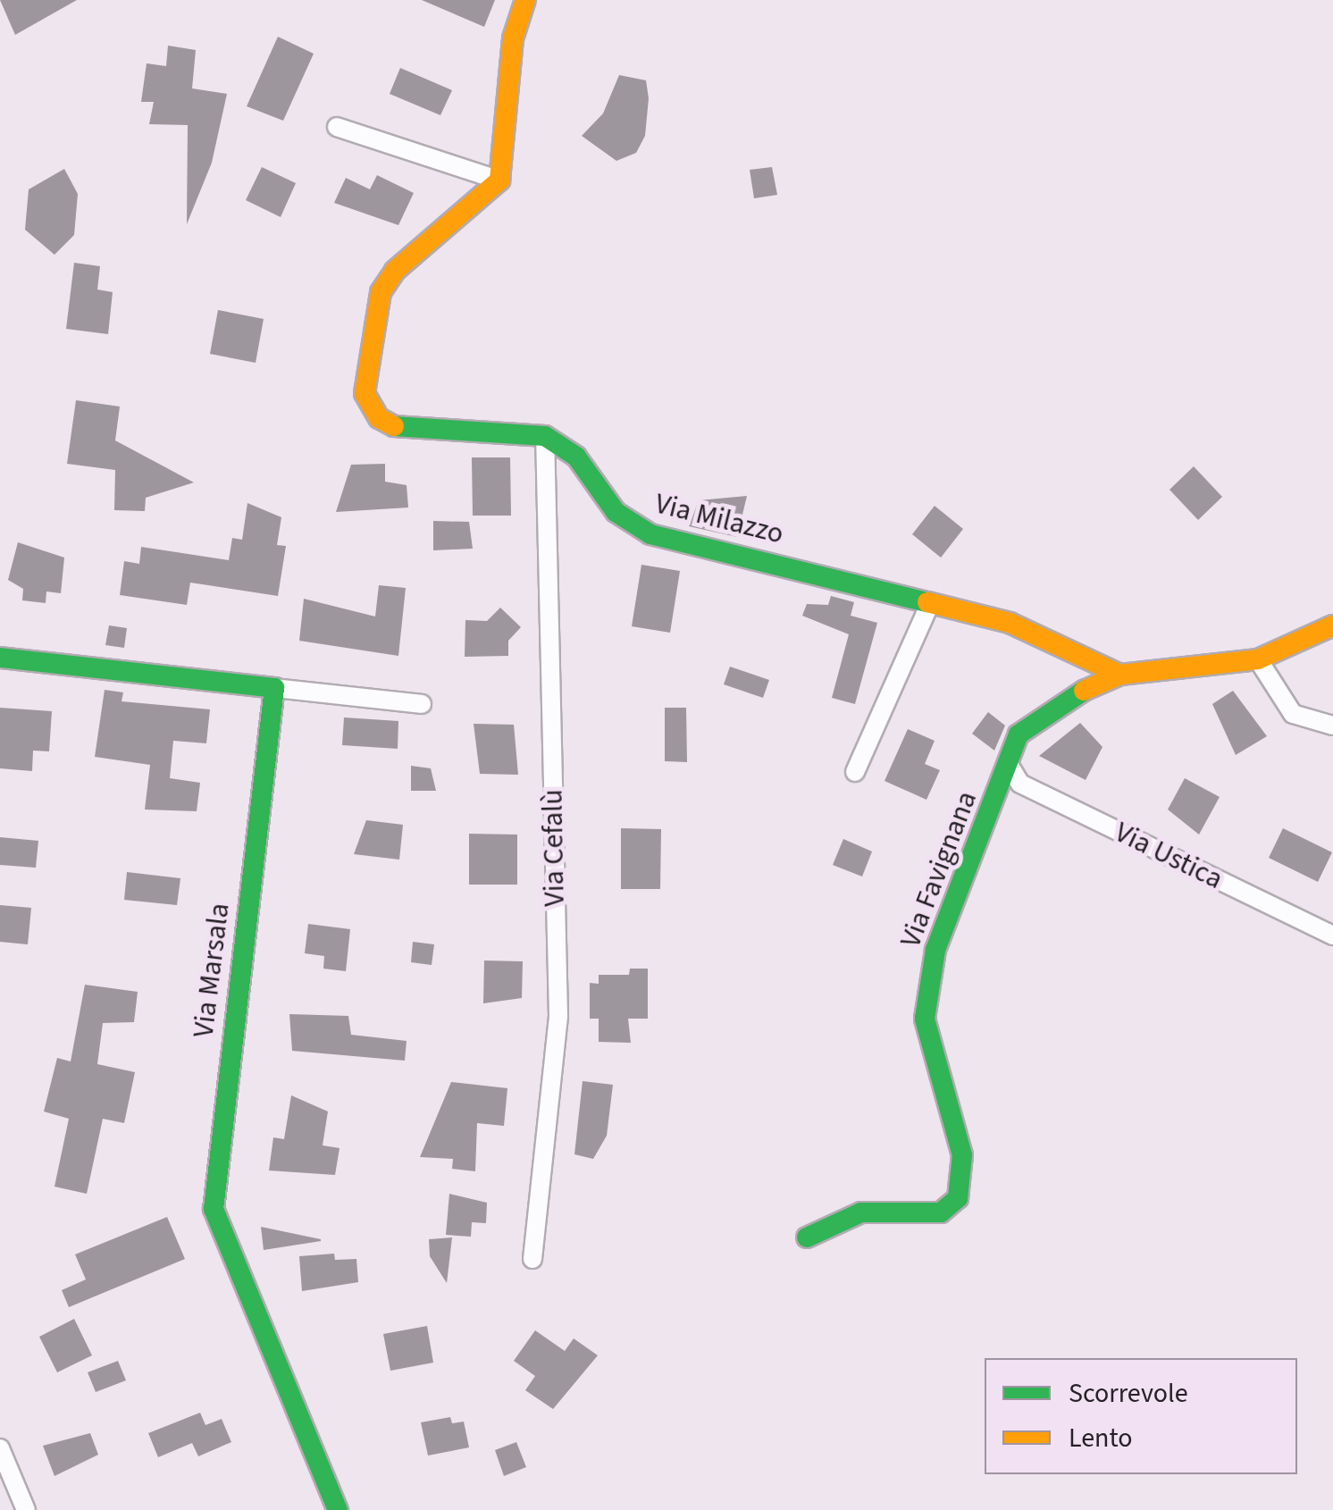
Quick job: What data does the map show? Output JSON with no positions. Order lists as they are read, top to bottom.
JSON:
{
  "streets": {
    "street": [
      "Via Milazzo",
      "Via Cefalù",
      "Via Ustica",
      "Via Favignana",
      "Via Marsala"
    ]
  },
  "crossings": [
    ["Via Milazzo", "Via Cefalù"],
    ["Via Milazzo", "Via Favignana"],
    ["Via Ustica", "Via Favignana"]
  ],
  "legend": ["Scorrevole", "Lento"]
}
